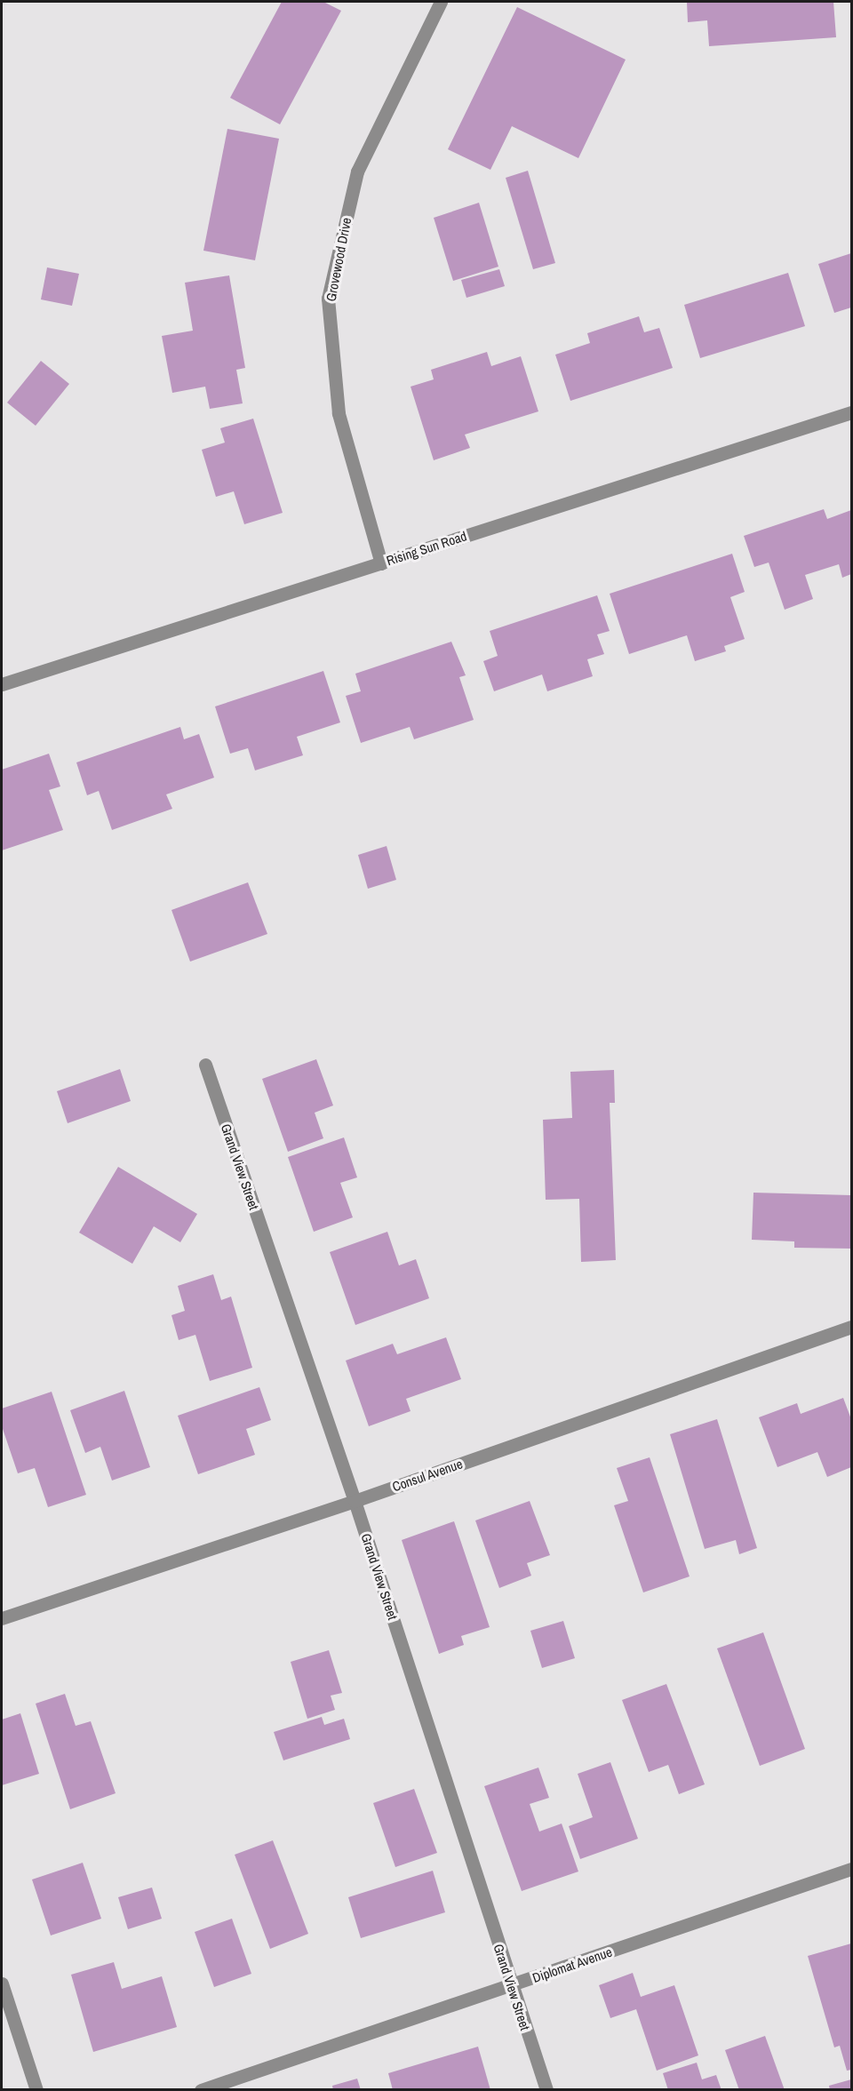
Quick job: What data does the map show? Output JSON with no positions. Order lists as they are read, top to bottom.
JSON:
{
  "streets": {
    "street": [
      "Grovewood Drive",
      "Rising Sun Road",
      "Grand View Street",
      "Consul Avenue",
      "Diplomat Avenue"
    ]
  },
  "crossings": [
    ["Grovewood Drive", "Rising Sun Road"],
    ["Grand View Street", "Consul Avenue"],
    ["Grand View Street", "Diplomat Avenue"]
  ]
}
